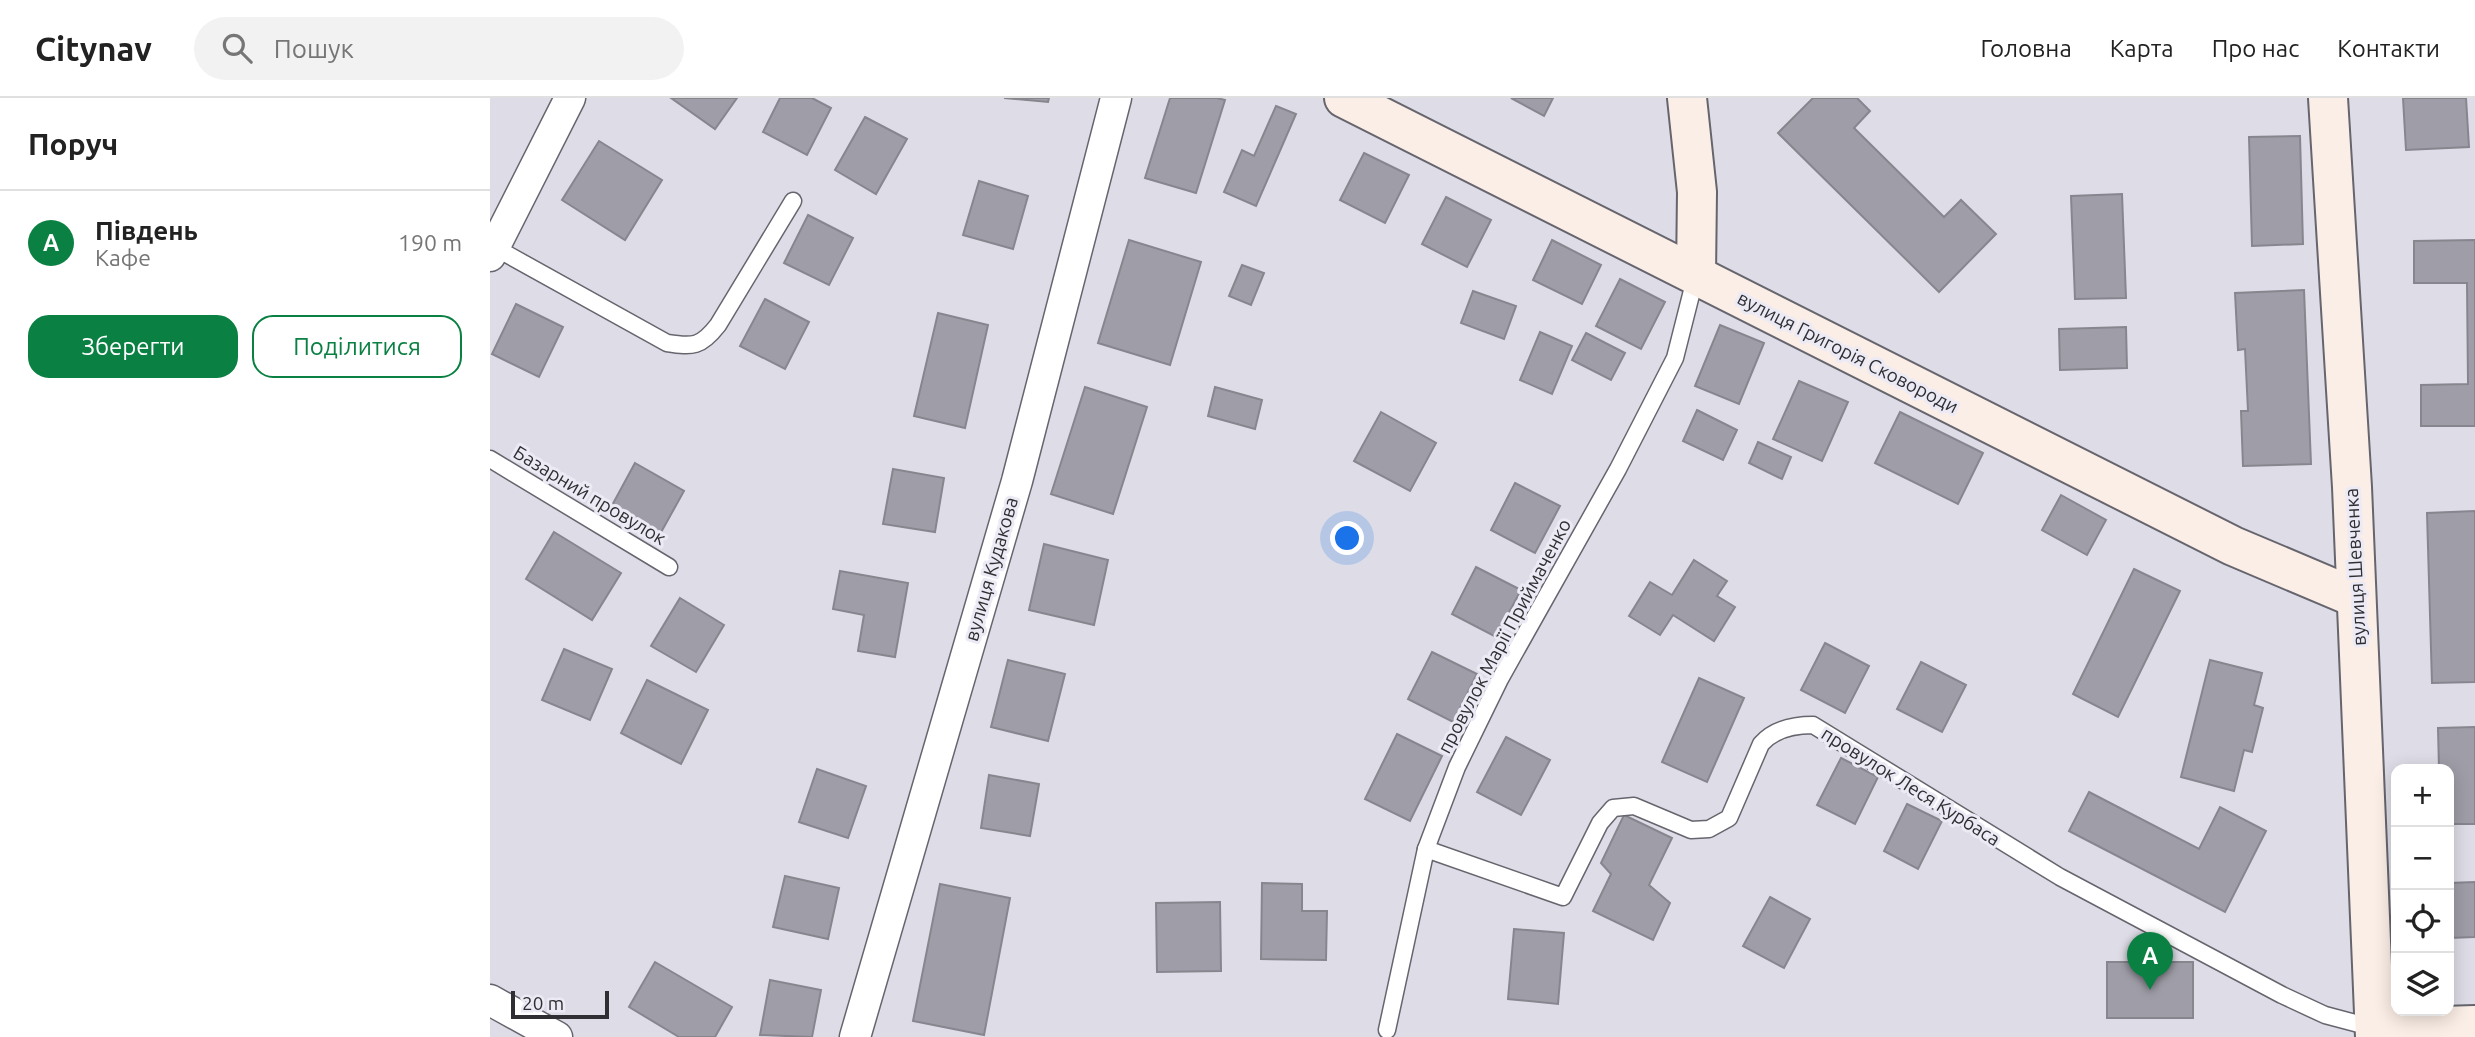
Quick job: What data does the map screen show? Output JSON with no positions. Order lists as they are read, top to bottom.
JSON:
{
  "streets": {
    "street": [
      "вулиця Григорія Сковороди",
      "вулиця Шевченка",
      "вулиця Кудакова",
      "провулок Леся Курбаса"
    ],
    "lane": ["Базарний провулок", "провулок Марії Приймаченко"]
  },
  "crossings": [
    ["вулиця Григорія Сковороди", "вулиця Шевченка"],
    ["вулиця Григорія Сковороди", "провулок Марії Приймаченко"],
    ["вулиця Шевченка", "провулок Леся Курбаса"],
    ["провулок Марії Приймаченко", "провулок Леся Курбаса"]
  ],
  "scale_bar": "20 m",
  "page": {
    "header": "Citynav",
    "search": "Пошук",
    "nav": [
      "Головна",
      "Карта",
      "Про нас",
      "Контакти"
    ],
    "heading": "Поруч",
    "list": [
      {
        "mark": "A",
        "name": "Південь",
        "note": "Кафе",
        "value": "190 m"
      }
    ],
    "buttons": ["Зберегти", "Поділитися"],
    "map_buttons": ["+", "−"],
    "pins": "A",
    "scale": "20 m"
  }
}
